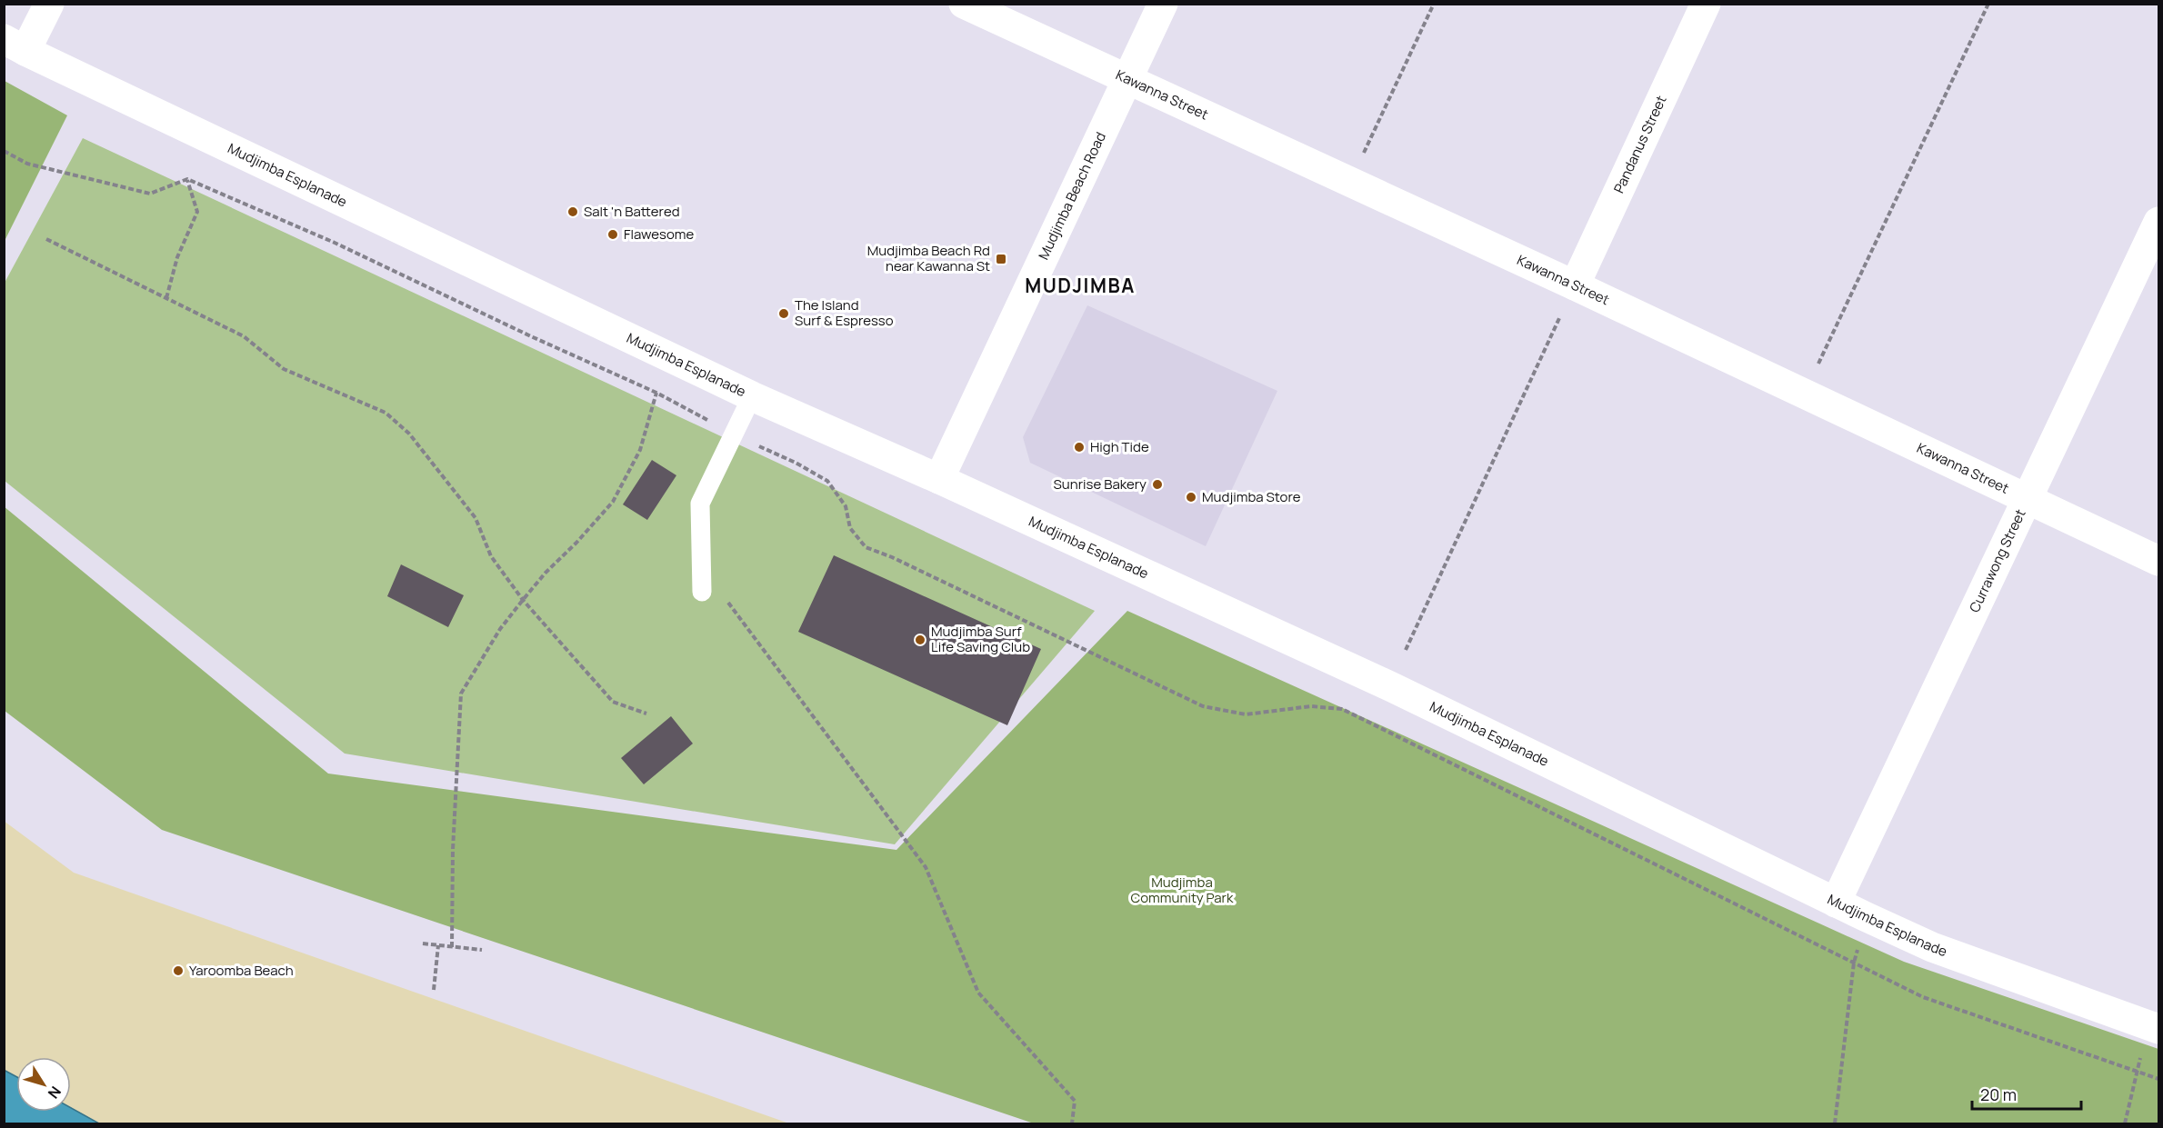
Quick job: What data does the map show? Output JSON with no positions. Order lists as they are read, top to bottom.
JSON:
{
  "streets": {
    "street": [
      "Kawanna Street",
      "Pandanus Street",
      "Mudjimba Esplanade",
      "Mudjimba Beach Road",
      "Currawong Street"
    ]
  },
  "crossings": [
    ["Kawanna Street", "Pandanus Street"],
    ["Kawanna Street", "Mudjimba Beach Road"],
    ["Kawanna Street", "Currawong Street"],
    ["Mudjimba Esplanade", "Mudjimba Beach Road"],
    ["Mudjimba Esplanade", "Currawong Street"]
  ],
  "districts": ["MUDJIMBA"],
  "parks": ["Mudjimba Community Park"],
  "places": {
    "other": [
      "Salt 'n Battered",
      "Flawesome",
      "The Island Surf & Espresso",
      "High Tide",
      "Sunrise Bakery",
      "Mudjimba Store",
      "Mudjimba Surf Life Saving Club",
      "Yaroomba Beach"
    ],
    "transit": ["Mudjimba Beach Rd near Kawanna St"]
  },
  "scale_bar": "20 m",
  "north": "bottom right"
}
